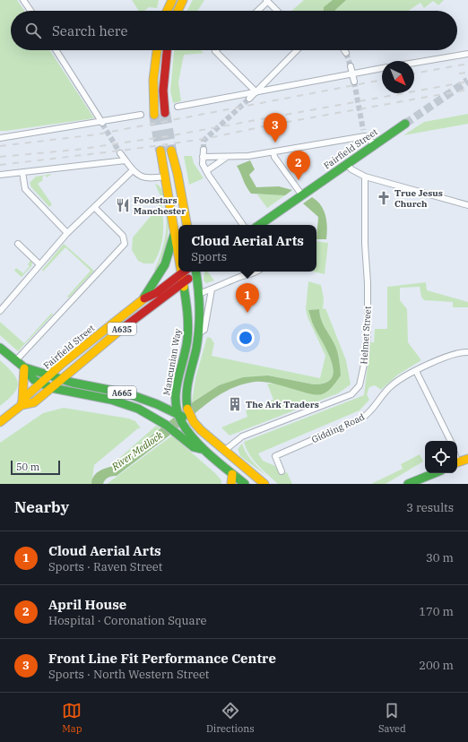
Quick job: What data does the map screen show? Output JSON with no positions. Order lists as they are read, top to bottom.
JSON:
{
  "streets": {
    "main road": [
      "Fairfield Street",
      "A635",
      "Mancunian Way",
      "A665"
    ],
    "street": ["Helmet Street", "Gidding Road"]
  },
  "crossings": [
    ["Fairfield Street", "A635"],
    ["Fairfield Street", "Mancunian Way"],
    ["Fairfield Street", "A665"],
    ["A635", "Mancunian Way"],
    ["A635", "A665"],
    ["Helmet Street", "A665"],
    ["Mancunian Way", "A665"]
  ],
  "water": ["River Medlock"],
  "places": {
    "church": ["True Jesus Church"],
    "restaurant": ["Foodstars Manchester"],
    "building": ["The Ark Traders"]
  },
  "scale_bar": "50 m",
  "north": "bottom right",
  "page": {
    "search": "Search here",
    "pins": ["3", "2", "1"],
    "popup": ["Cloud Aerial Arts", "Sports"],
    "scale": "50 m",
    "heading": ["Nearby", "3 results"],
    "list": [
      {
        "mark": "1",
        "name": "Cloud Aerial Arts",
        "note": "Sports · Raven Street",
        "value": "30 m"
      },
      {
        "mark": "2",
        "name": "April House",
        "note": "Hospital · Coronation Square",
        "value": "170 m"
      },
      {
        "mark": "3",
        "name": "Front Line Fit Performance Centre",
        "note": "Sports · North Western Street",
        "value": "200 m"
      }
    ],
    "nav": ["Map", "Directions", "Saved"]
  }
}
